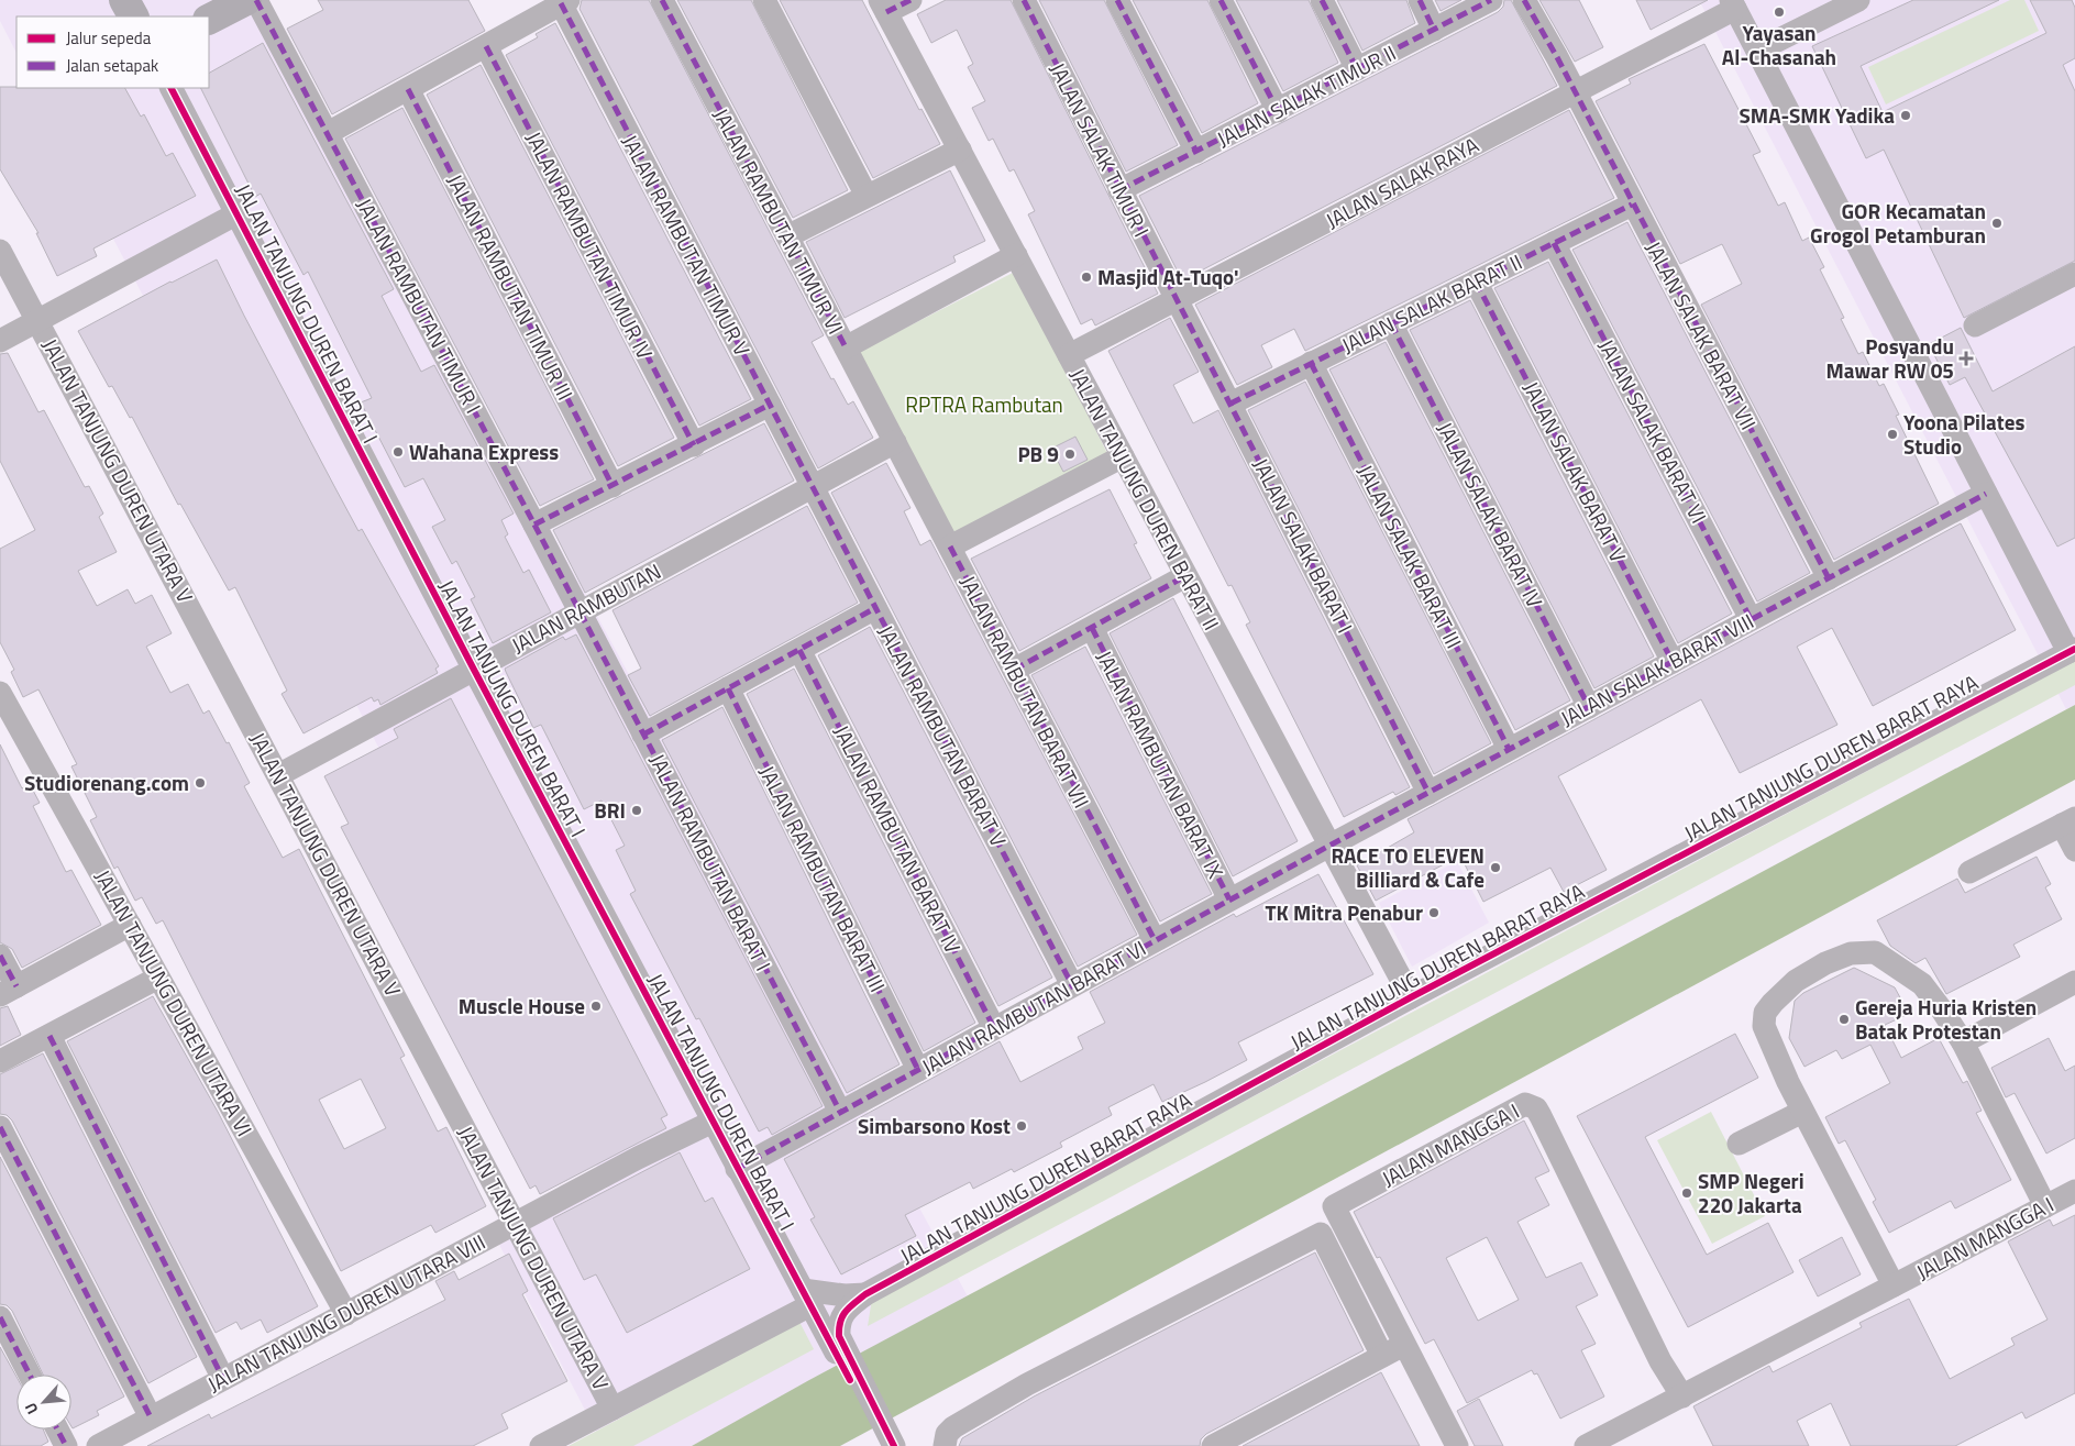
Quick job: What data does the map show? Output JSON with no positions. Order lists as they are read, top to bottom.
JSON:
{
  "streets": {
    "street": [
      "JALAN SALAK TIMUR II",
      "JALAN SALAK TIMUR I",
      "JALAN SALAK RAYA",
      "JALAN RAMBUTAN TIMUR VI",
      "JALAN RAMBUTAN TIMUR IV",
      "JALAN RAMBUTAN TIMUR V",
      "JALAN RAMBUTAN TIMUR III",
      "JALAN SALAK BARAT II",
      "JALAN RAMBUTAN TIMUR I",
      "JALAN TANJUNG DUREN BARAT I",
      "JALAN SALAK BARAT VII",
      "JALAN SALAK BARAT VI",
      "JALAN TANJUNG DUREN UTARA V",
      "JALAN SALAK BARAT V",
      "JALAN TANJUNG DUREN BARAT II",
      "JALAN SALAK BARAT IV",
      "JALAN SALAK BARAT I",
      "JALAN SALAK BARAT III",
      "JALAN RAMBUTAN",
      "JALAN SALAK BARAT VIII",
      "JALAN RAMBUTAN BARAT VII",
      "JALAN RAMBUTAN BARAT V",
      "JALAN TANJUNG DUREN BARAT RAYA",
      "JALAN RAMBUTAN BARAT IX",
      "JALAN RAMBUTAN BARAT IV",
      "JALAN RAMBUTAN BARAT I",
      "JALAN RAMBUTAN BARAT III",
      "JALAN TANJUNG DUREN UTARA VI",
      "JALAN RAMBUTAN BARAT VI",
      "JALAN MANGGA I",
      "JALAN TANJUNG DUREN UTARA VIII"
    ]
  },
  "crossings": [
    ["JALAN SALAK TIMUR II", "JALAN SALAK TIMUR I"],
    ["JALAN SALAK TIMUR I", "JALAN SALAK RAYA"],
    ["JALAN SALAK TIMUR I", "JALAN SALAK BARAT I"],
    ["JALAN SALAK RAYA", "JALAN SALAK BARAT VII"],
    ["JALAN SALAK RAYA", "JALAN TANJUNG DUREN BARAT II"],
    ["JALAN SALAK RAYA", "JALAN SALAK BARAT I"],
    ["JALAN RAMBUTAN TIMUR VI", "JALAN RAMBUTAN"],
    ["JALAN RAMBUTAN TIMUR VI", "JALAN RAMBUTAN BARAT VII"],
    ["JALAN RAMBUTAN TIMUR V", "JALAN RAMBUTAN"],
    ["JALAN RAMBUTAN TIMUR V", "JALAN RAMBUTAN BARAT V"],
    ["JALAN SALAK BARAT II", "JALAN SALAK BARAT VII"],
    ["JALAN SALAK BARAT II", "JALAN SALAK BARAT VI"],
    ["JALAN SALAK BARAT II", "JALAN SALAK BARAT V"],
    ["JALAN SALAK BARAT II", "JALAN SALAK BARAT IV"],
    ["JALAN SALAK BARAT II", "JALAN SALAK BARAT I"],
    ["JALAN SALAK BARAT II", "JALAN SALAK BARAT III"],
    ["JALAN RAMBUTAN TIMUR I", "JALAN RAMBUTAN"],
    ["JALAN RAMBUTAN TIMUR I", "JALAN RAMBUTAN BARAT I"],
    ["JALAN TANJUNG DUREN BARAT I", "JALAN RAMBUTAN"],
    ["JALAN TANJUNG DUREN BARAT I", "JALAN TANJUNG DUREN BARAT RAYA"],
    ["JALAN TANJUNG DUREN BARAT I", "JALAN RAMBUTAN BARAT VI"],
    ["JALAN TANJUNG DUREN BARAT I", "JALAN TANJUNG DUREN UTARA VIII"],
    ["JALAN SALAK BARAT VII", "JALAN SALAK BARAT VIII"],
    ["JALAN SALAK BARAT VI", "JALAN SALAK BARAT VIII"],
    ["JALAN TANJUNG DUREN UTARA V", "JALAN RAMBUTAN"],
    ["JALAN TANJUNG DUREN UTARA V", "JALAN TANJUNG DUREN UTARA VIII"],
    ["JALAN SALAK BARAT V", "JALAN SALAK BARAT VIII"],
    ["JALAN TANJUNG DUREN BARAT II", "JALAN SALAK BARAT VIII"],
    ["JALAN TANJUNG DUREN BARAT II", "JALAN TANJUNG DUREN BARAT RAYA"],
    ["JALAN TANJUNG DUREN BARAT II", "JALAN RAMBUTAN BARAT VI"],
    ["JALAN SALAK BARAT IV", "JALAN SALAK BARAT VIII"],
    ["JALAN SALAK BARAT I", "JALAN SALAK BARAT VIII"],
    ["JALAN SALAK BARAT III", "JALAN SALAK BARAT VIII"],
    ["JALAN RAMBUTAN", "JALAN RAMBUTAN BARAT VII"],
    ["JALAN RAMBUTAN", "JALAN RAMBUTAN BARAT V"],
    ["JALAN RAMBUTAN", "JALAN RAMBUTAN BARAT I"],
    ["JALAN SALAK BARAT VIII", "JALAN RAMBUTAN BARAT VI"],
    ["JALAN RAMBUTAN BARAT VII", "JALAN RAMBUTAN BARAT VI"],
    ["JALAN RAMBUTAN BARAT V", "JALAN RAMBUTAN BARAT VI"],
    ["JALAN RAMBUTAN BARAT IX", "JALAN RAMBUTAN BARAT VI"],
    ["JALAN RAMBUTAN BARAT IV", "JALAN RAMBUTAN BARAT VI"],
    ["JALAN RAMBUTAN BARAT I", "JALAN RAMBUTAN BARAT VI"],
    ["JALAN RAMBUTAN BARAT III", "JALAN RAMBUTAN BARAT VI"],
    ["JALAN TANJUNG DUREN UTARA VI", "JALAN TANJUNG DUREN UTARA VIII"]
  ],
  "parks": ["RPTRA Rambutan"],
  "places": {
    "other": [
      "Yayasan Al-Chasanah",
      "SMA-SMK Yadika",
      "GOR Kecamatan Grogol Petamburan",
      "Masjid At-Tuqo'",
      "Yoona Pilates Studio",
      "Wahana Express",
      "PB 9",
      "Studiorenang.com",
      "BRI",
      "RACE TO ELEVEN Billiard & Cafe",
      "TK Mitra Penabur",
      "Muscle House",
      "Gereja Huria Kristen Batak Protestan",
      "Simbarsono Kost",
      "SMP Negeri 220 Jakarta"
    ],
    "health": ["Posyandu Mawar RW 05"]
  },
  "legend": ["Jalur sepeda", "Jalan setapak"],
  "north": "bottom left"
}
